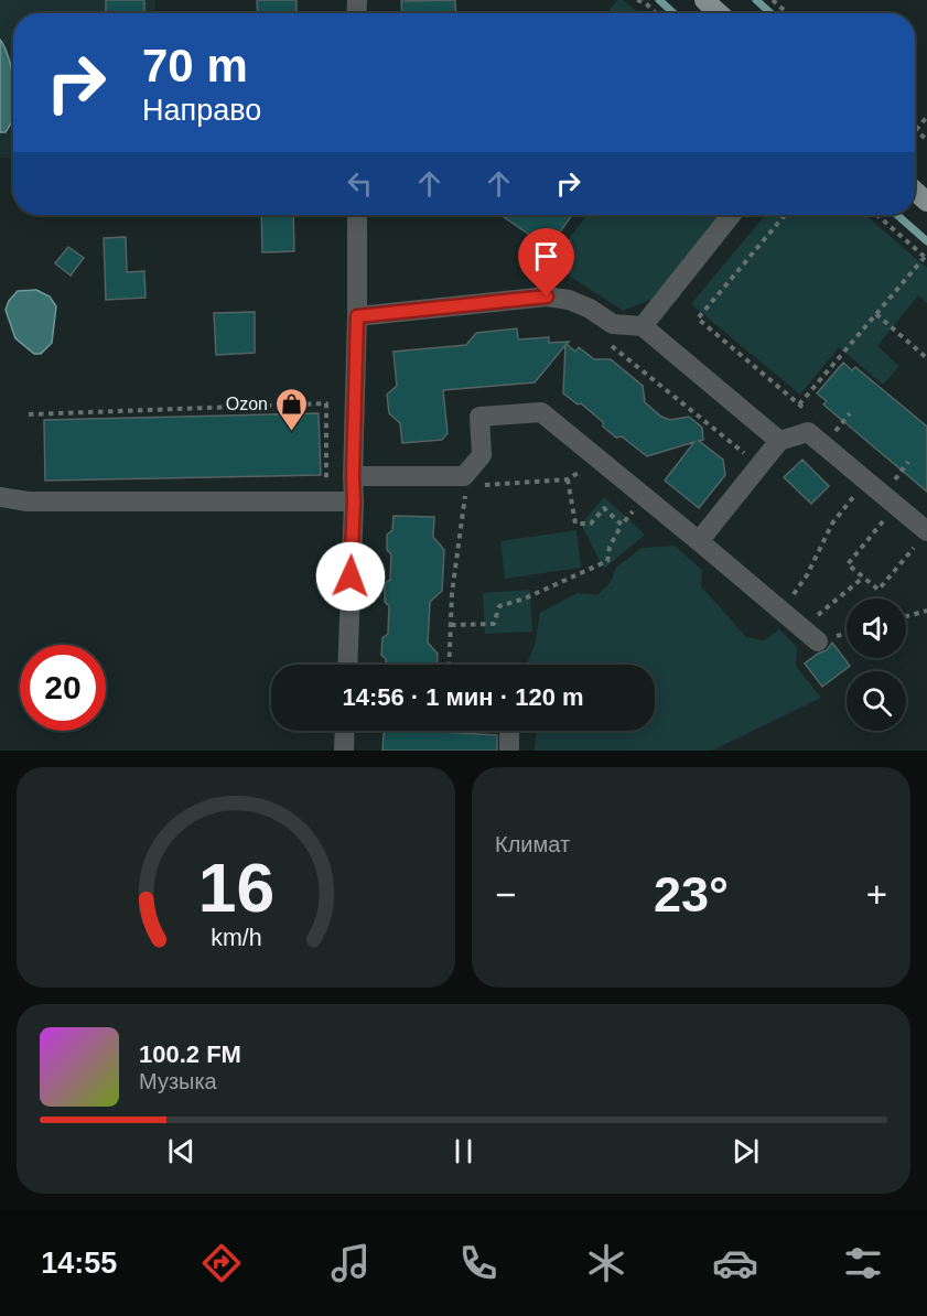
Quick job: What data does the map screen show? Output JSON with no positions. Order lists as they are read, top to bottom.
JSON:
{
  "places": {
    "shop": ["Ozon"]
  },
  "page": {
    "turn": ["70 m", "Направо"],
    "limit": "20",
    "trip": "14:56 · 1 мин · 120 m",
    "tile": "Климат",
    "heat": ["−", "23°", "+"],
    "song": ["100.2 FM", "Музыка"],
    "tabs": "14:55",
    "gauge": ["16", "km/h"]
  }
}
